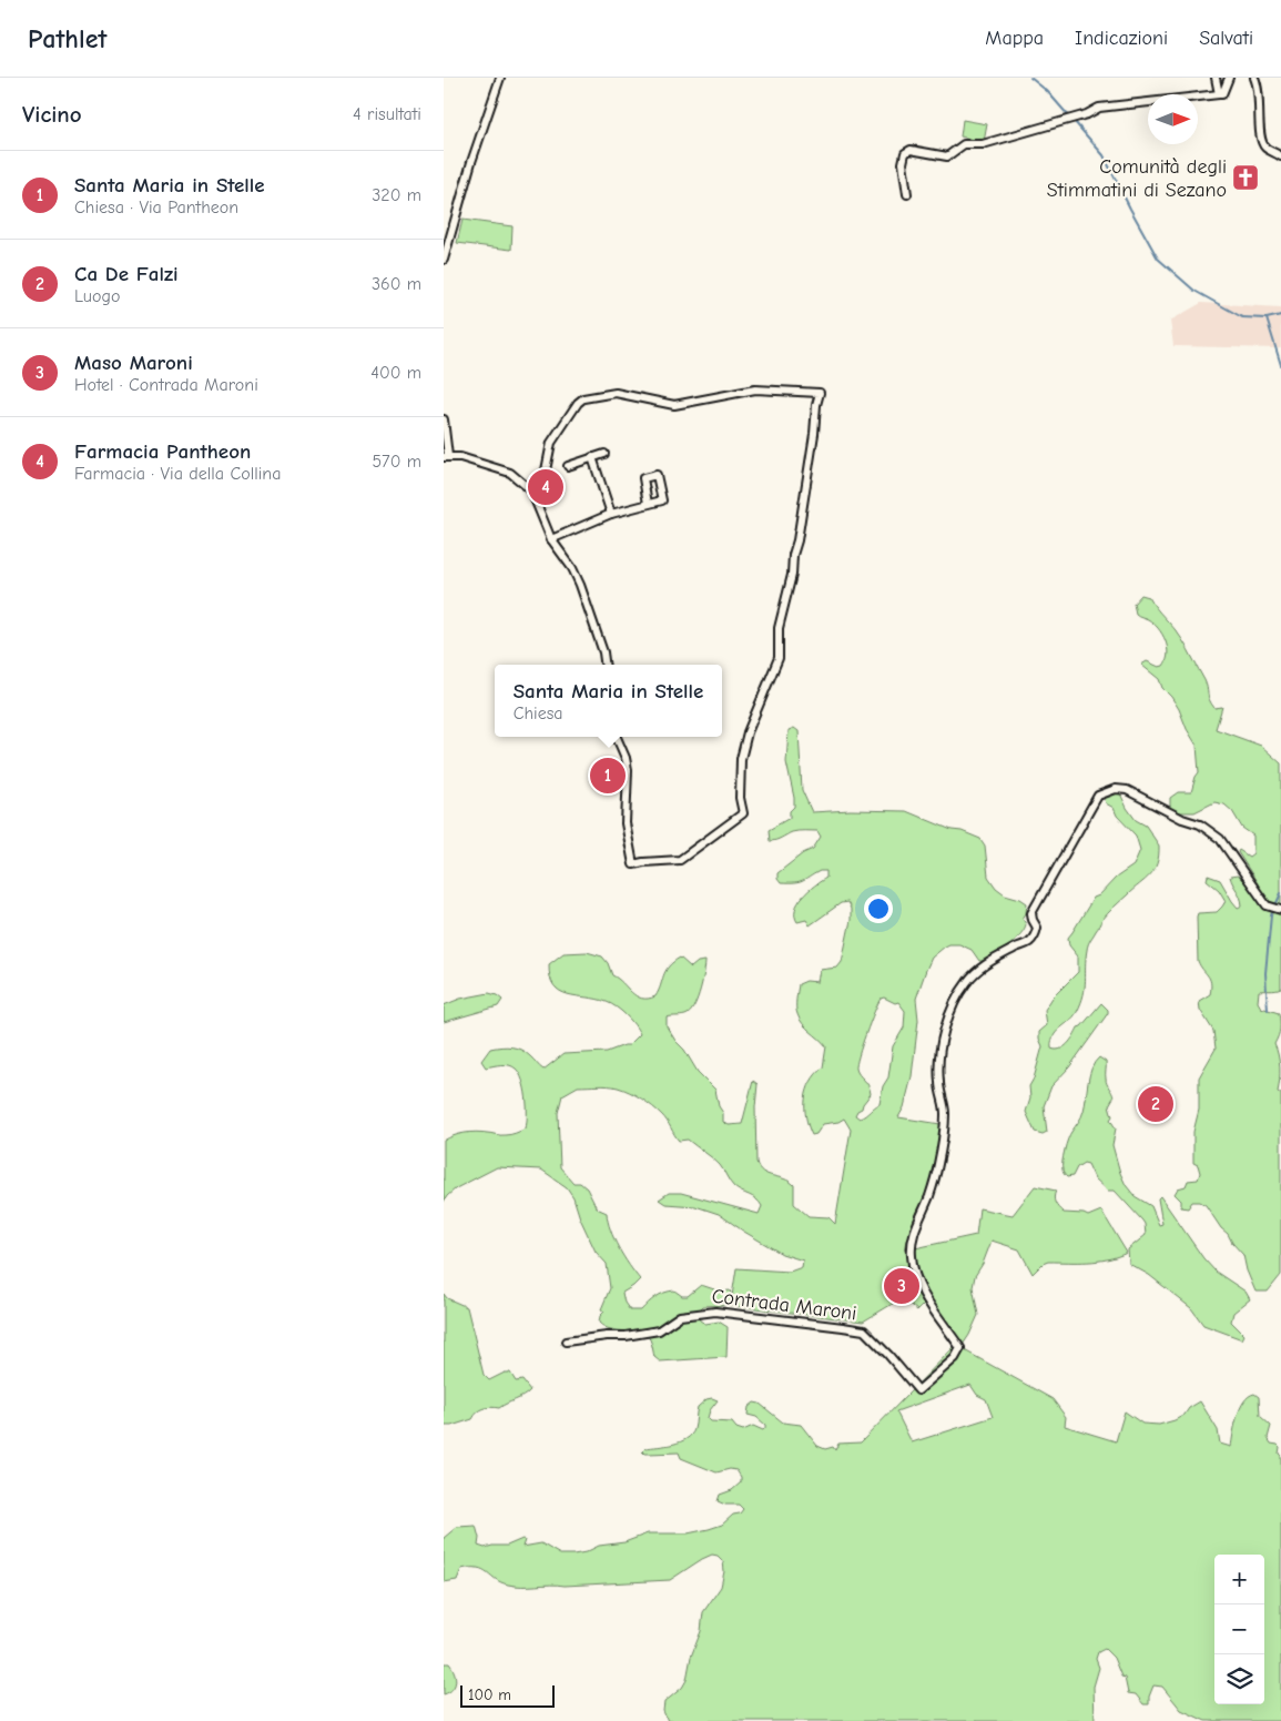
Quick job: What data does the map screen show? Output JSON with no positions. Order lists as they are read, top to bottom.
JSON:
{
  "streets": {
    "street": ["Contrada Maroni"]
  },
  "places": {
    "church": ["Comunità degli Stimmatini di Sezano"]
  },
  "scale_bar": "100 m",
  "north": "right",
  "page": {
    "header": "Pathlet",
    "nav": ["Mappa", "Indicazioni", "Salvati"],
    "heading": ["Vicino", "4 risultati"],
    "list": [
      {
        "mark": "1",
        "name": "Santa Maria in Stelle",
        "note": "Chiesa · Via Pantheon",
        "value": "320 m"
      },
      {
        "mark": "2",
        "name": "Ca De Falzi",
        "note": "Luogo",
        "value": "360 m"
      },
      {
        "mark": "3",
        "name": "Maso Maroni",
        "note": "Hotel · Contrada Maroni",
        "value": "400 m"
      },
      {
        "mark": "4",
        "name": "Farmacia Pantheon",
        "note": "Farmacia · Via della Collina",
        "value": "570 m"
      }
    ],
    "pins": [
      "4",
      "1",
      "2",
      "3"
    ],
    "popup": ["Santa Maria in Stelle", "Chiesa"],
    "map_buttons": ["+", "−"],
    "scale": "100 m"
  }
}
